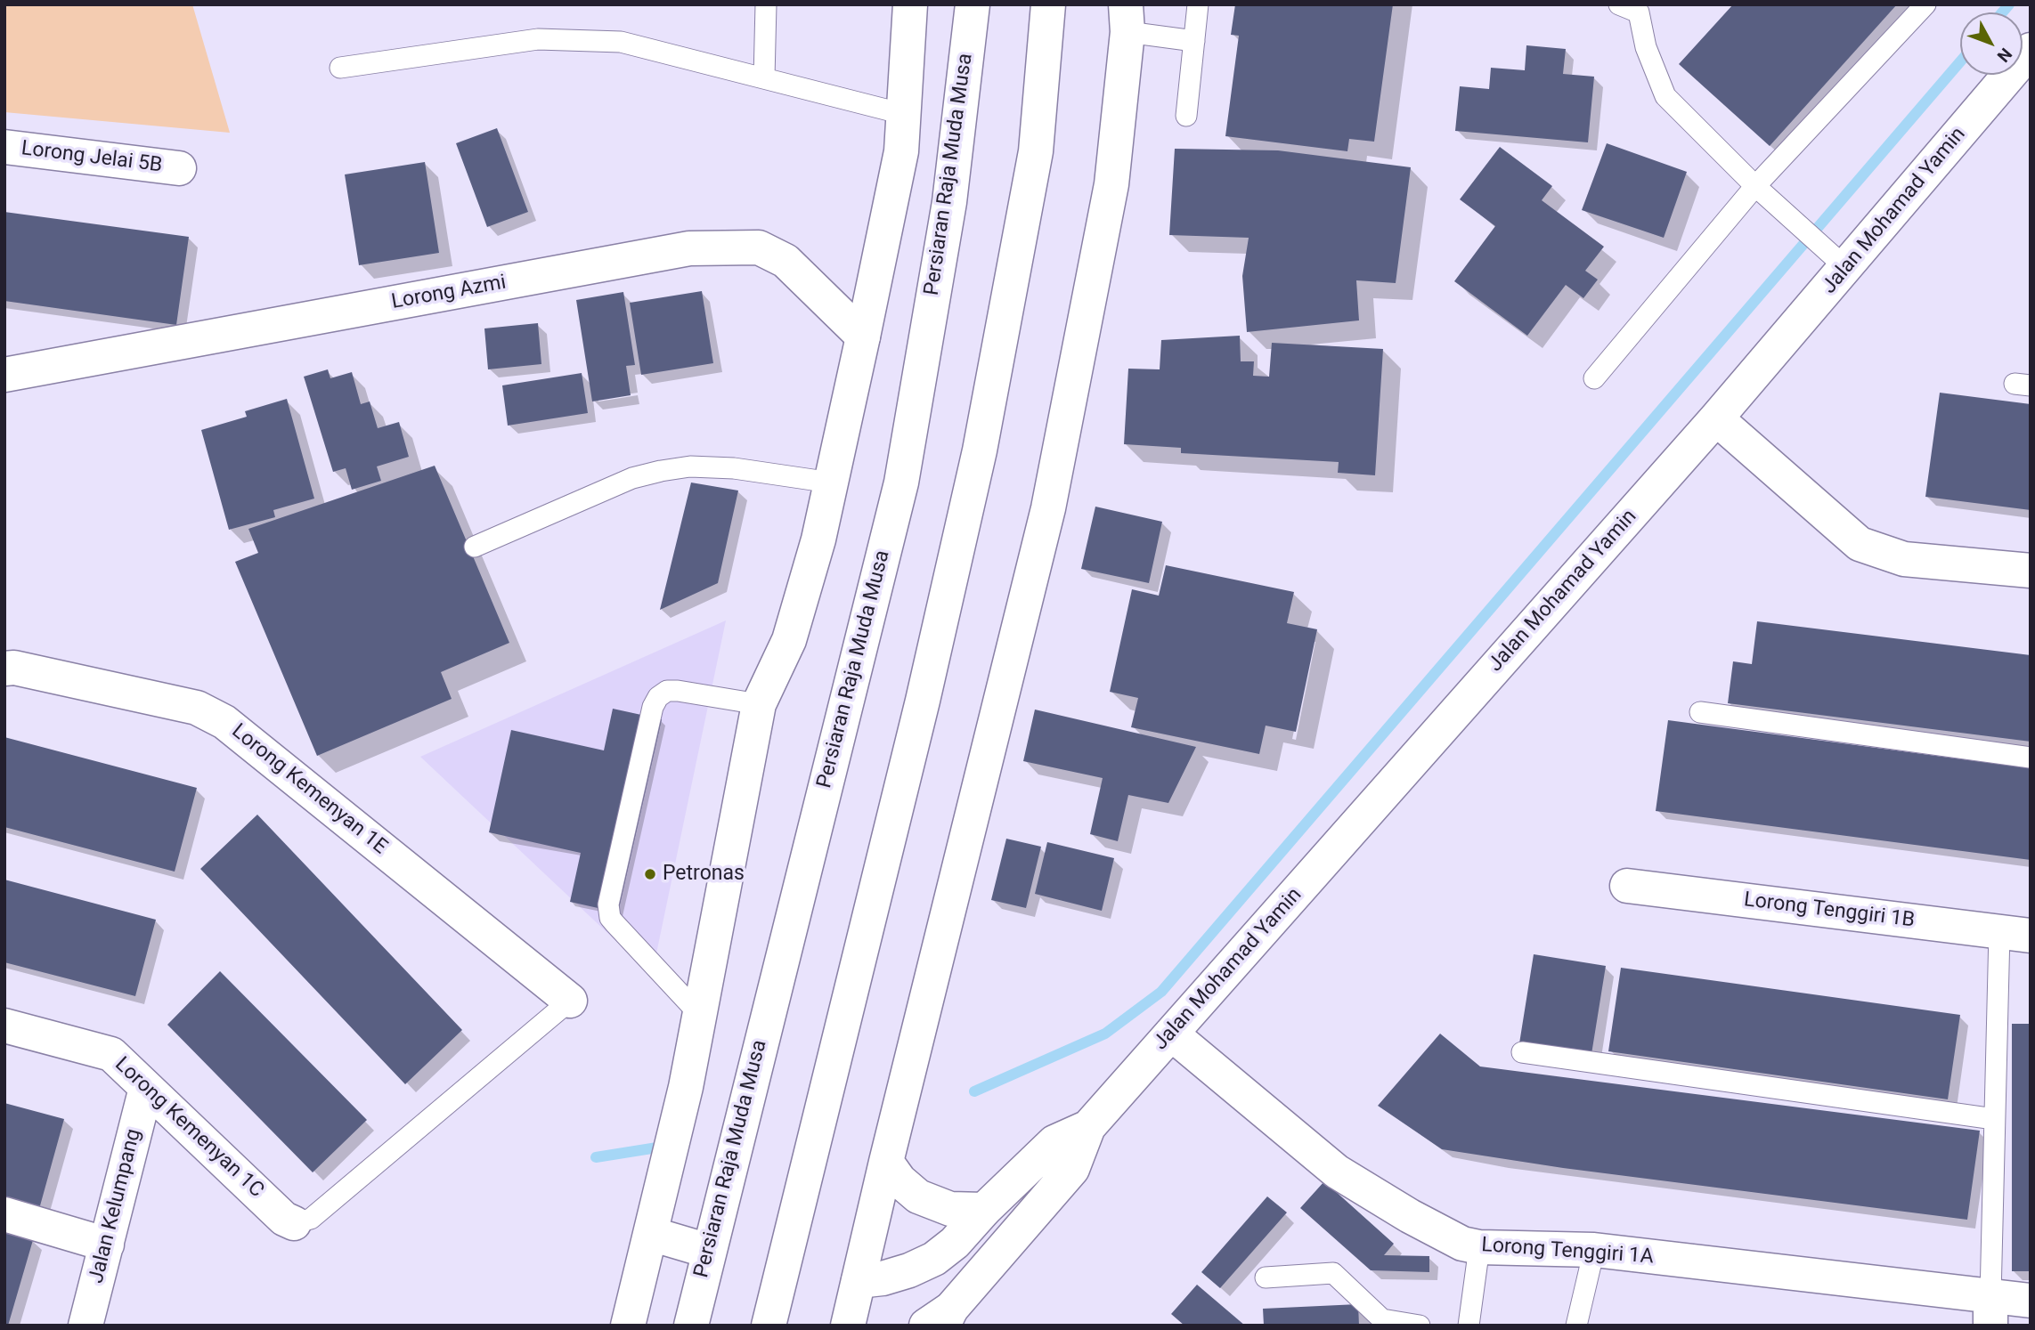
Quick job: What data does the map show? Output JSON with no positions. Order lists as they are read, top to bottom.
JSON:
{
  "streets": {
    "street": [
      "Lorong Jelai 5B",
      "Persiaran Raja Muda Musa",
      "Jalan Mohamad Yamin",
      "Lorong Azmi",
      "Lorong Kemenyan 1E",
      "Lorong Tenggiri 1B",
      "Lorong Kemenyan 1C",
      "Jalan Kelumpang",
      "Lorong Tenggiri 1A"
    ]
  },
  "crossings": [
    ["Jalan Mohamad Yamin", "Lorong Tenggiri 1A"],
    ["Lorong Kemenyan 1C", "Jalan Kelumpang"]
  ],
  "places": ["Petronas"],
  "north": "bottom right"
}
